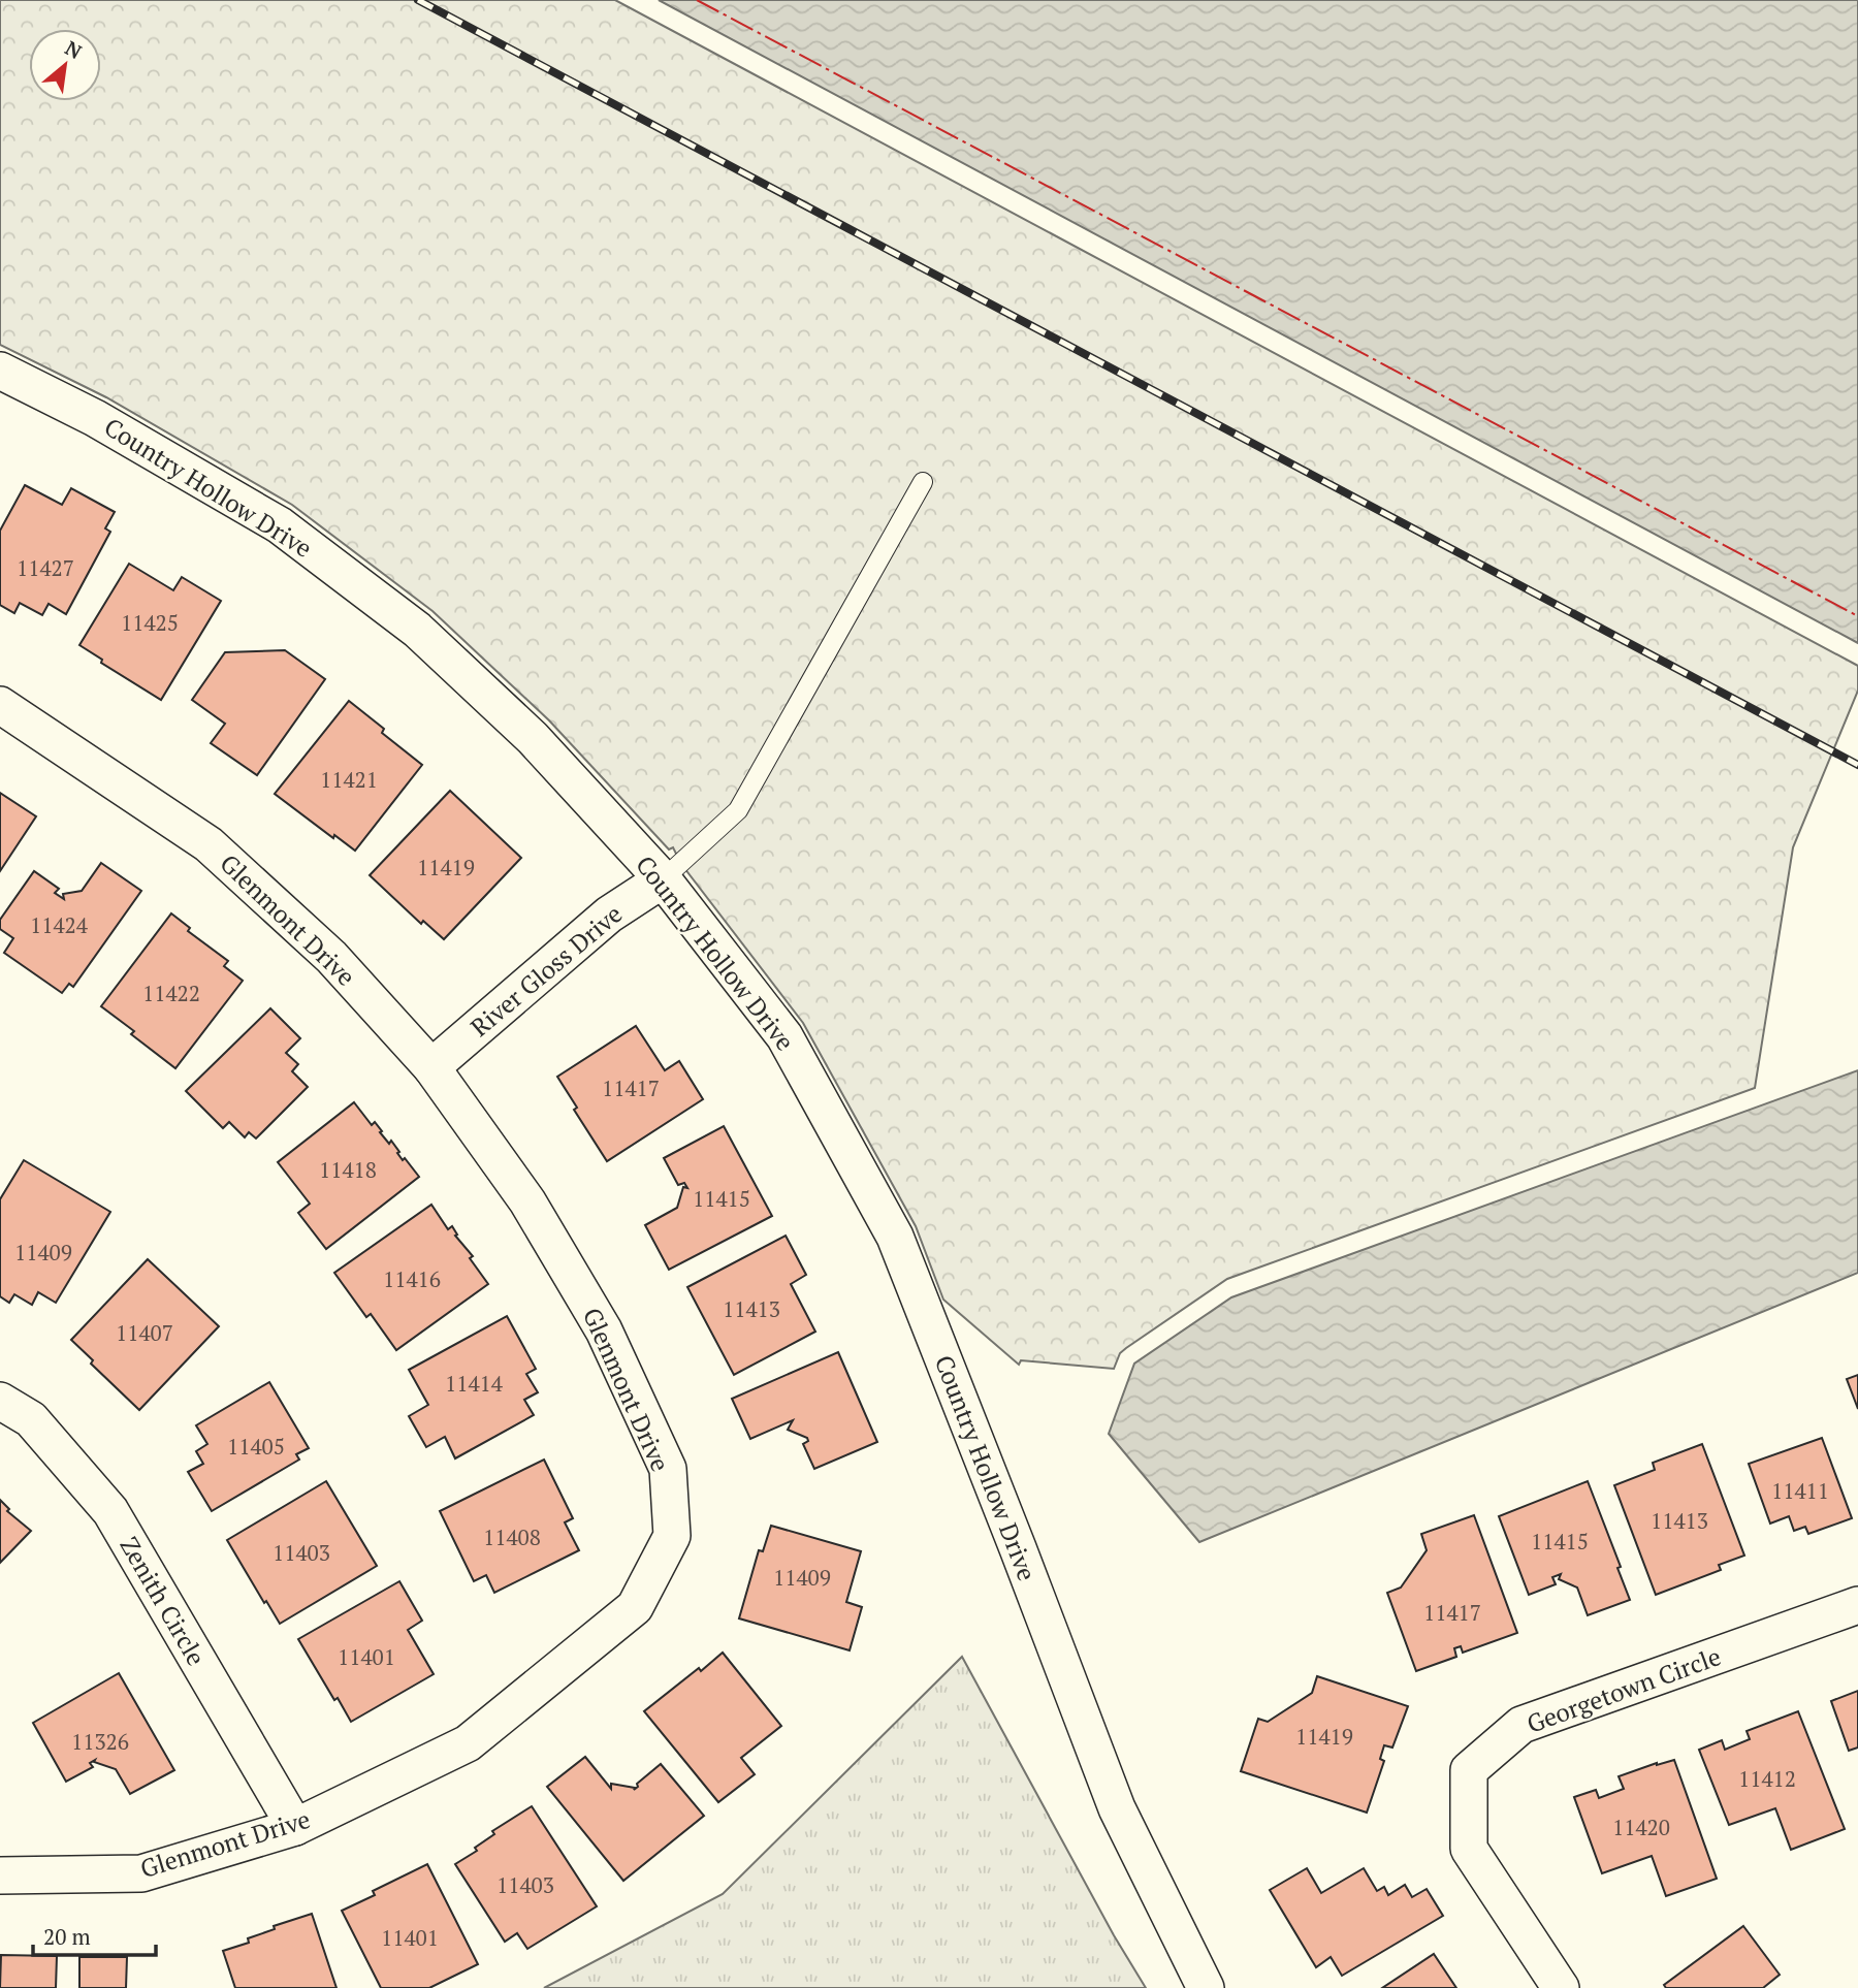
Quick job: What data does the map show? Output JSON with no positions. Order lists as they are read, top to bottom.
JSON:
{
  "streets": {
    "street": [
      "Country Hollow Drive",
      "Glenmont Drive",
      "River Gloss Drive",
      "Zenith Circle",
      "Georgetown Circle"
    ]
  },
  "crossings": [
    ["Country Hollow Drive", "River Gloss Drive"],
    ["Glenmont Drive", "River Gloss Drive"],
    ["Glenmont Drive", "Zenith Circle"]
  ],
  "house_numbers": [
    "11427",
    "11425",
    "11421",
    "11419",
    "11424",
    "11422",
    "11417",
    "11418",
    "11415",
    "11409",
    "11416",
    "11413",
    "11407",
    "11414",
    "11405",
    "11411",
    "11413",
    "11408",
    "11415",
    "11403",
    "11409",
    "11417",
    "11401",
    "11419",
    "11326",
    "11412",
    "11420",
    "11403",
    "11401"
  ],
  "scale_bar": "20 m",
  "north": "top right"
}
